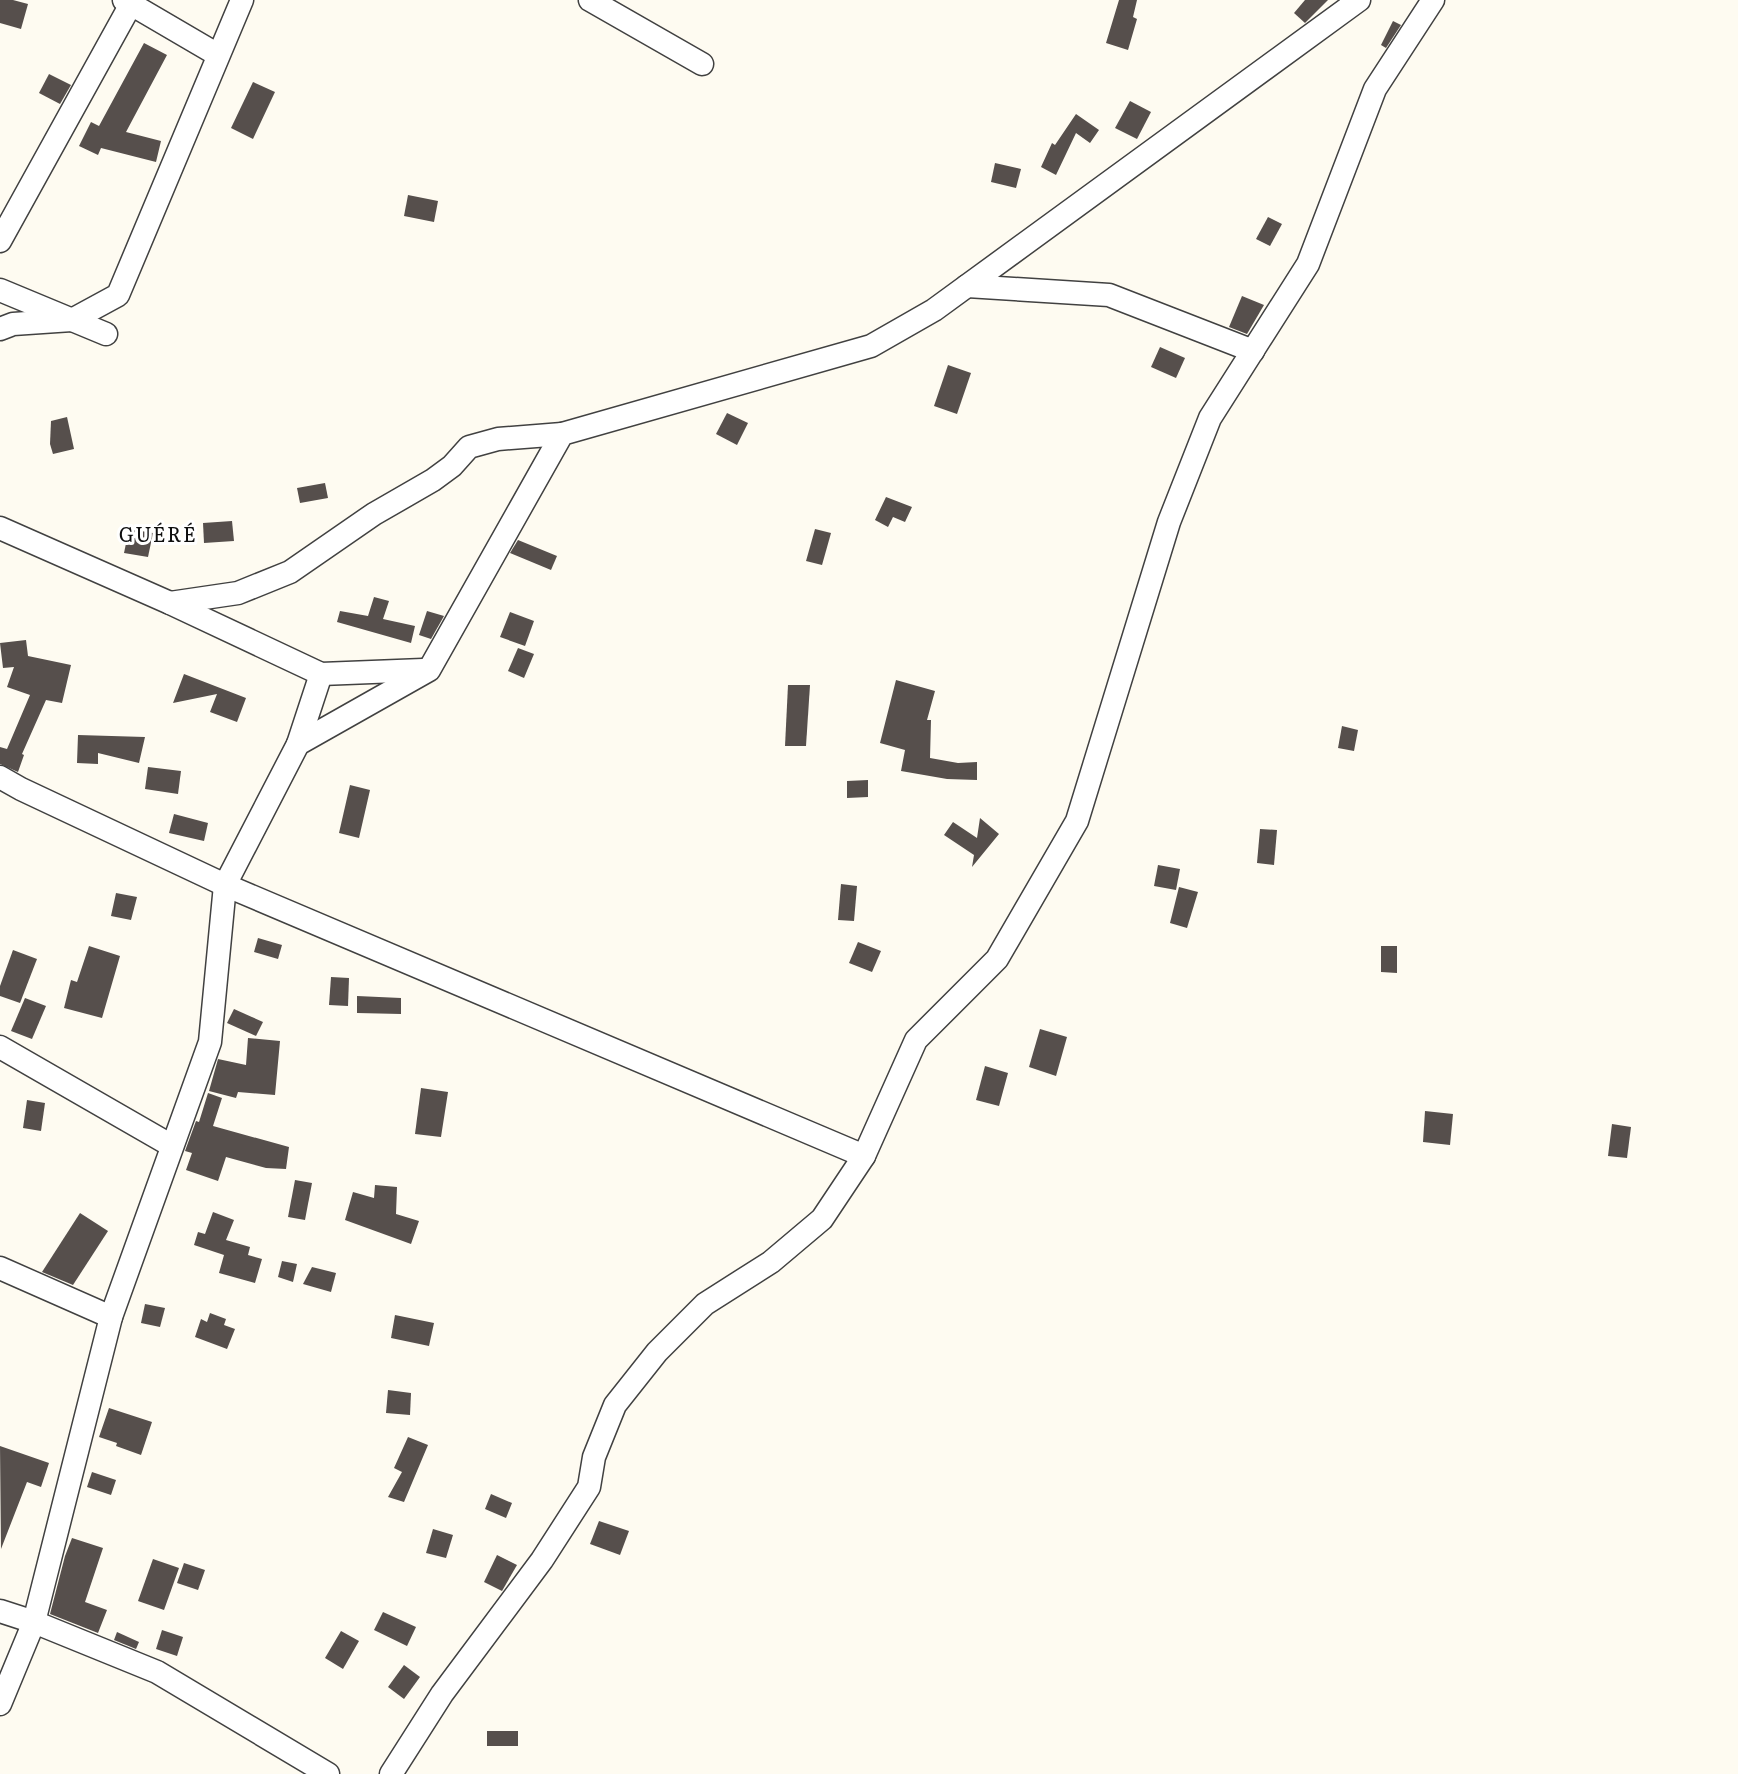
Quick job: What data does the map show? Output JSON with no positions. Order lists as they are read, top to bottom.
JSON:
{
  "districts": ["GUÉRÉ"]
}
